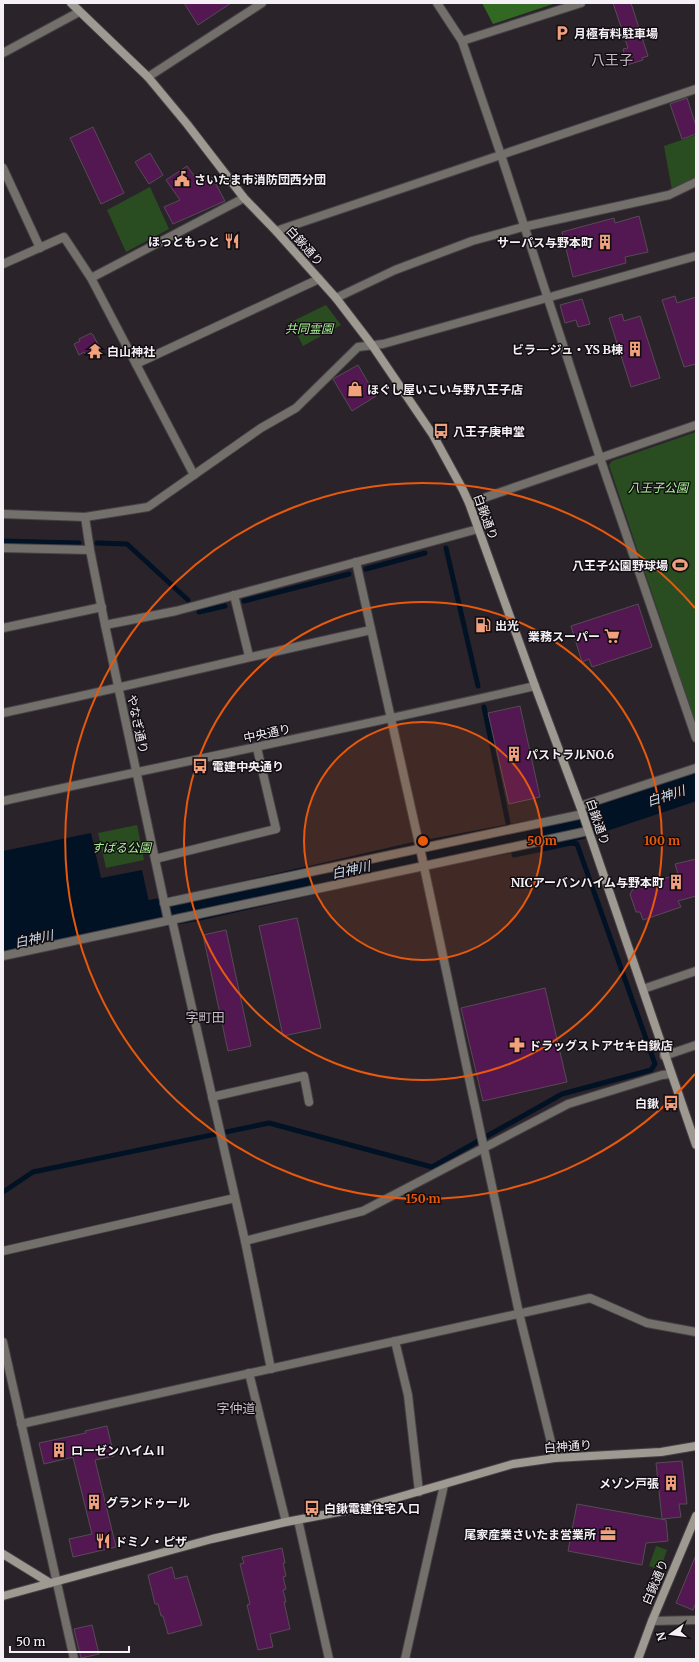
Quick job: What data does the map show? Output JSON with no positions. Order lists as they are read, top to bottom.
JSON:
{
  "streets": {
    "street": [
      "白鍬通り",
      "やなぎ通り",
      "中央通り",
      "白神通り"
    ]
  },
  "crossings": [
    ["白鍬通り", "中央通り"],
    ["やなぎ通り", "中央通り"]
  ],
  "districts": ["八王子", "字町田", "字仲道"],
  "water": ["白神川"],
  "parks": ["共同霊園", "八王子公園", "すばる公園"],
  "places": {
    "parking": ["月極有料駐車場"],
    "public building": ["さいたま市消防団西分団"],
    "restaurant": ["ほっともっと", "ドミノ・ピザ"],
    "building": [
      "サーパス与野本町",
      "ビラ―ジュ・YS B棟",
      "パストラルNO.6",
      "NICアーバンハイム与野本町",
      "ローゼンハイムⅡ",
      "メゾン戸張",
      "グランドゥール"
    ],
    "temple": ["白山神社"],
    "shop": ["ほぐし屋いこい与野八王子店"],
    "bus stop": [
      "八王子庚申堂",
      "電建中央通り",
      "白鍬",
      "白鍬電建住宅入口"
    ],
    "sports": ["八王子公園野球場"],
    "fuel station": ["出光"],
    "supermarket": ["業務スーパー"],
    "pharmacy": ["ドラッグストアセキ白鍬店"],
    "office": ["尾家産業さいたま営業所"]
  },
  "scale_bar": "50 m",
  "north": "left",
  "rings": ["50 m", "100 m", "150 m"]
}
